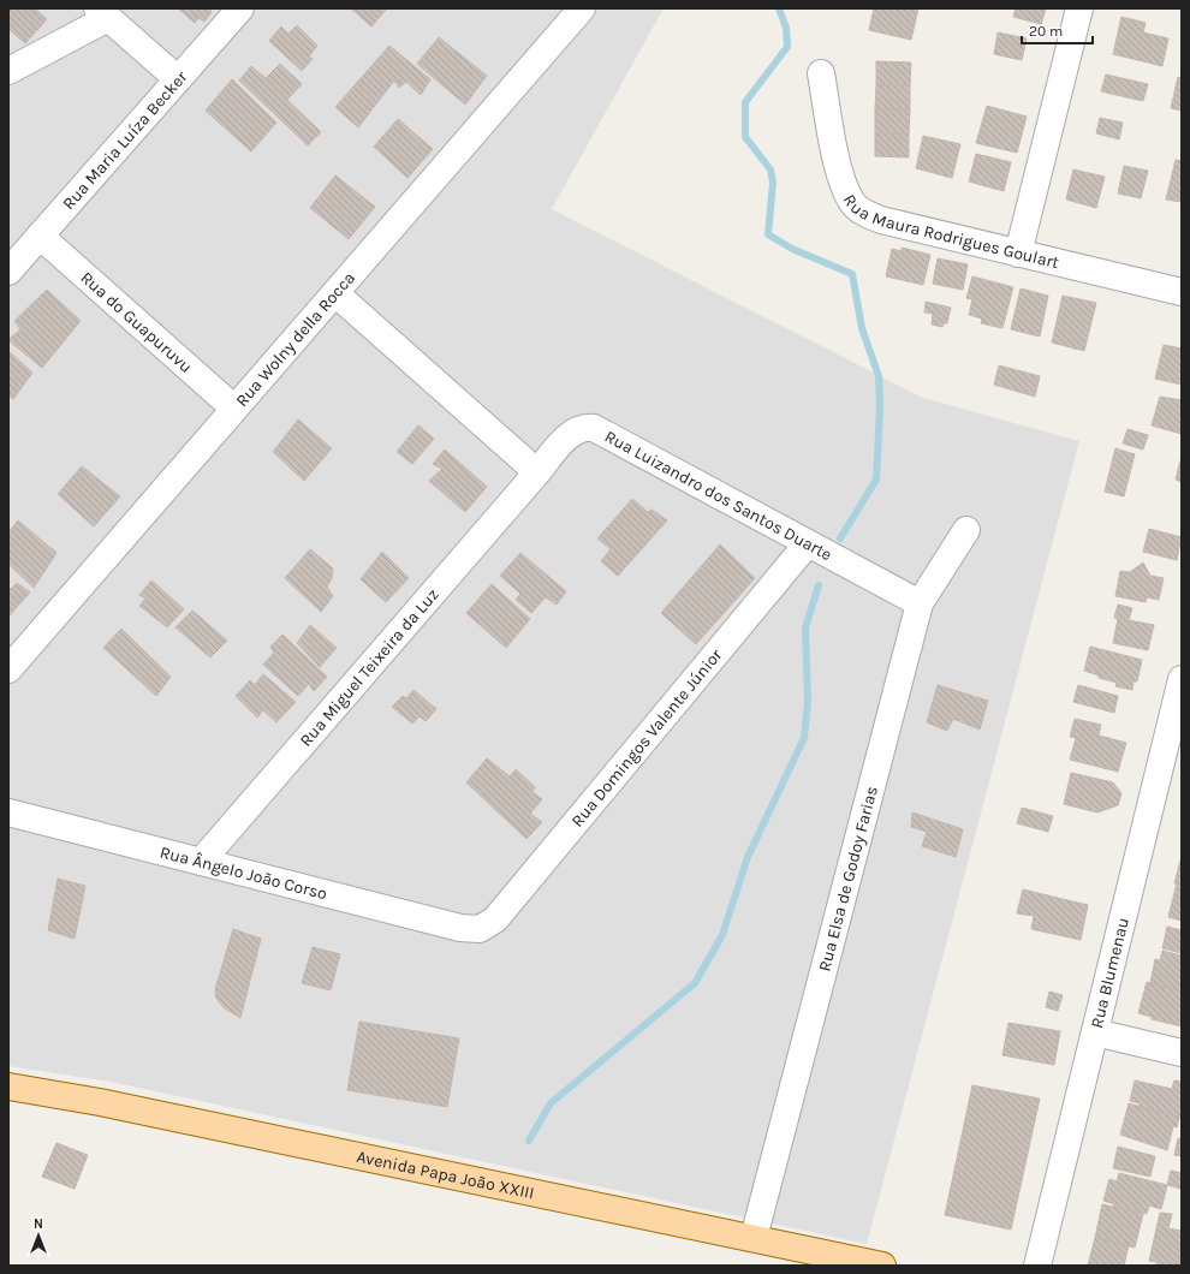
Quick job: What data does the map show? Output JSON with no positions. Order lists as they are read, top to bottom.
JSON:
{
  "streets": {
    "main road": ["Avenida Papa João XXIII"],
    "street": [
      "Rua Maria Luíza Becker",
      "Rua Maura Rodrigues Goulart",
      "Rua do Guapuruvu",
      "Rua Wolny della Rocca",
      "Rua Luizandro dos Santos Duarte",
      "Rua Miguel Teixeira da Luz",
      "Rua Domingos Valente Júnior",
      "Rua Ângelo João Corso",
      "Rua Elsa de Godoy Farias",
      "Rua Blumenau"
    ]
  },
  "crossings": [
    ["Rua Maria Luíza Becker", "Rua do Guapuruvu"],
    ["Rua do Guapuruvu", "Rua Wolny della Rocca"],
    ["Rua Luizandro dos Santos Duarte", "Rua Miguel Teixeira da Luz"],
    ["Rua Luizandro dos Santos Duarte", "Rua Domingos Valente Júnior"],
    ["Rua Luizandro dos Santos Duarte", "Rua Elsa de Godoy Farias"],
    ["Rua Miguel Teixeira da Luz", "Rua Ângelo João Corso"],
    ["Rua Domingos Valente Júnior", "Rua Ângelo João Corso"],
    ["Rua Elsa de Godoy Farias", "Avenida Papa João XXIII"]
  ],
  "scale_bar": "20 m",
  "north": "top"
}
